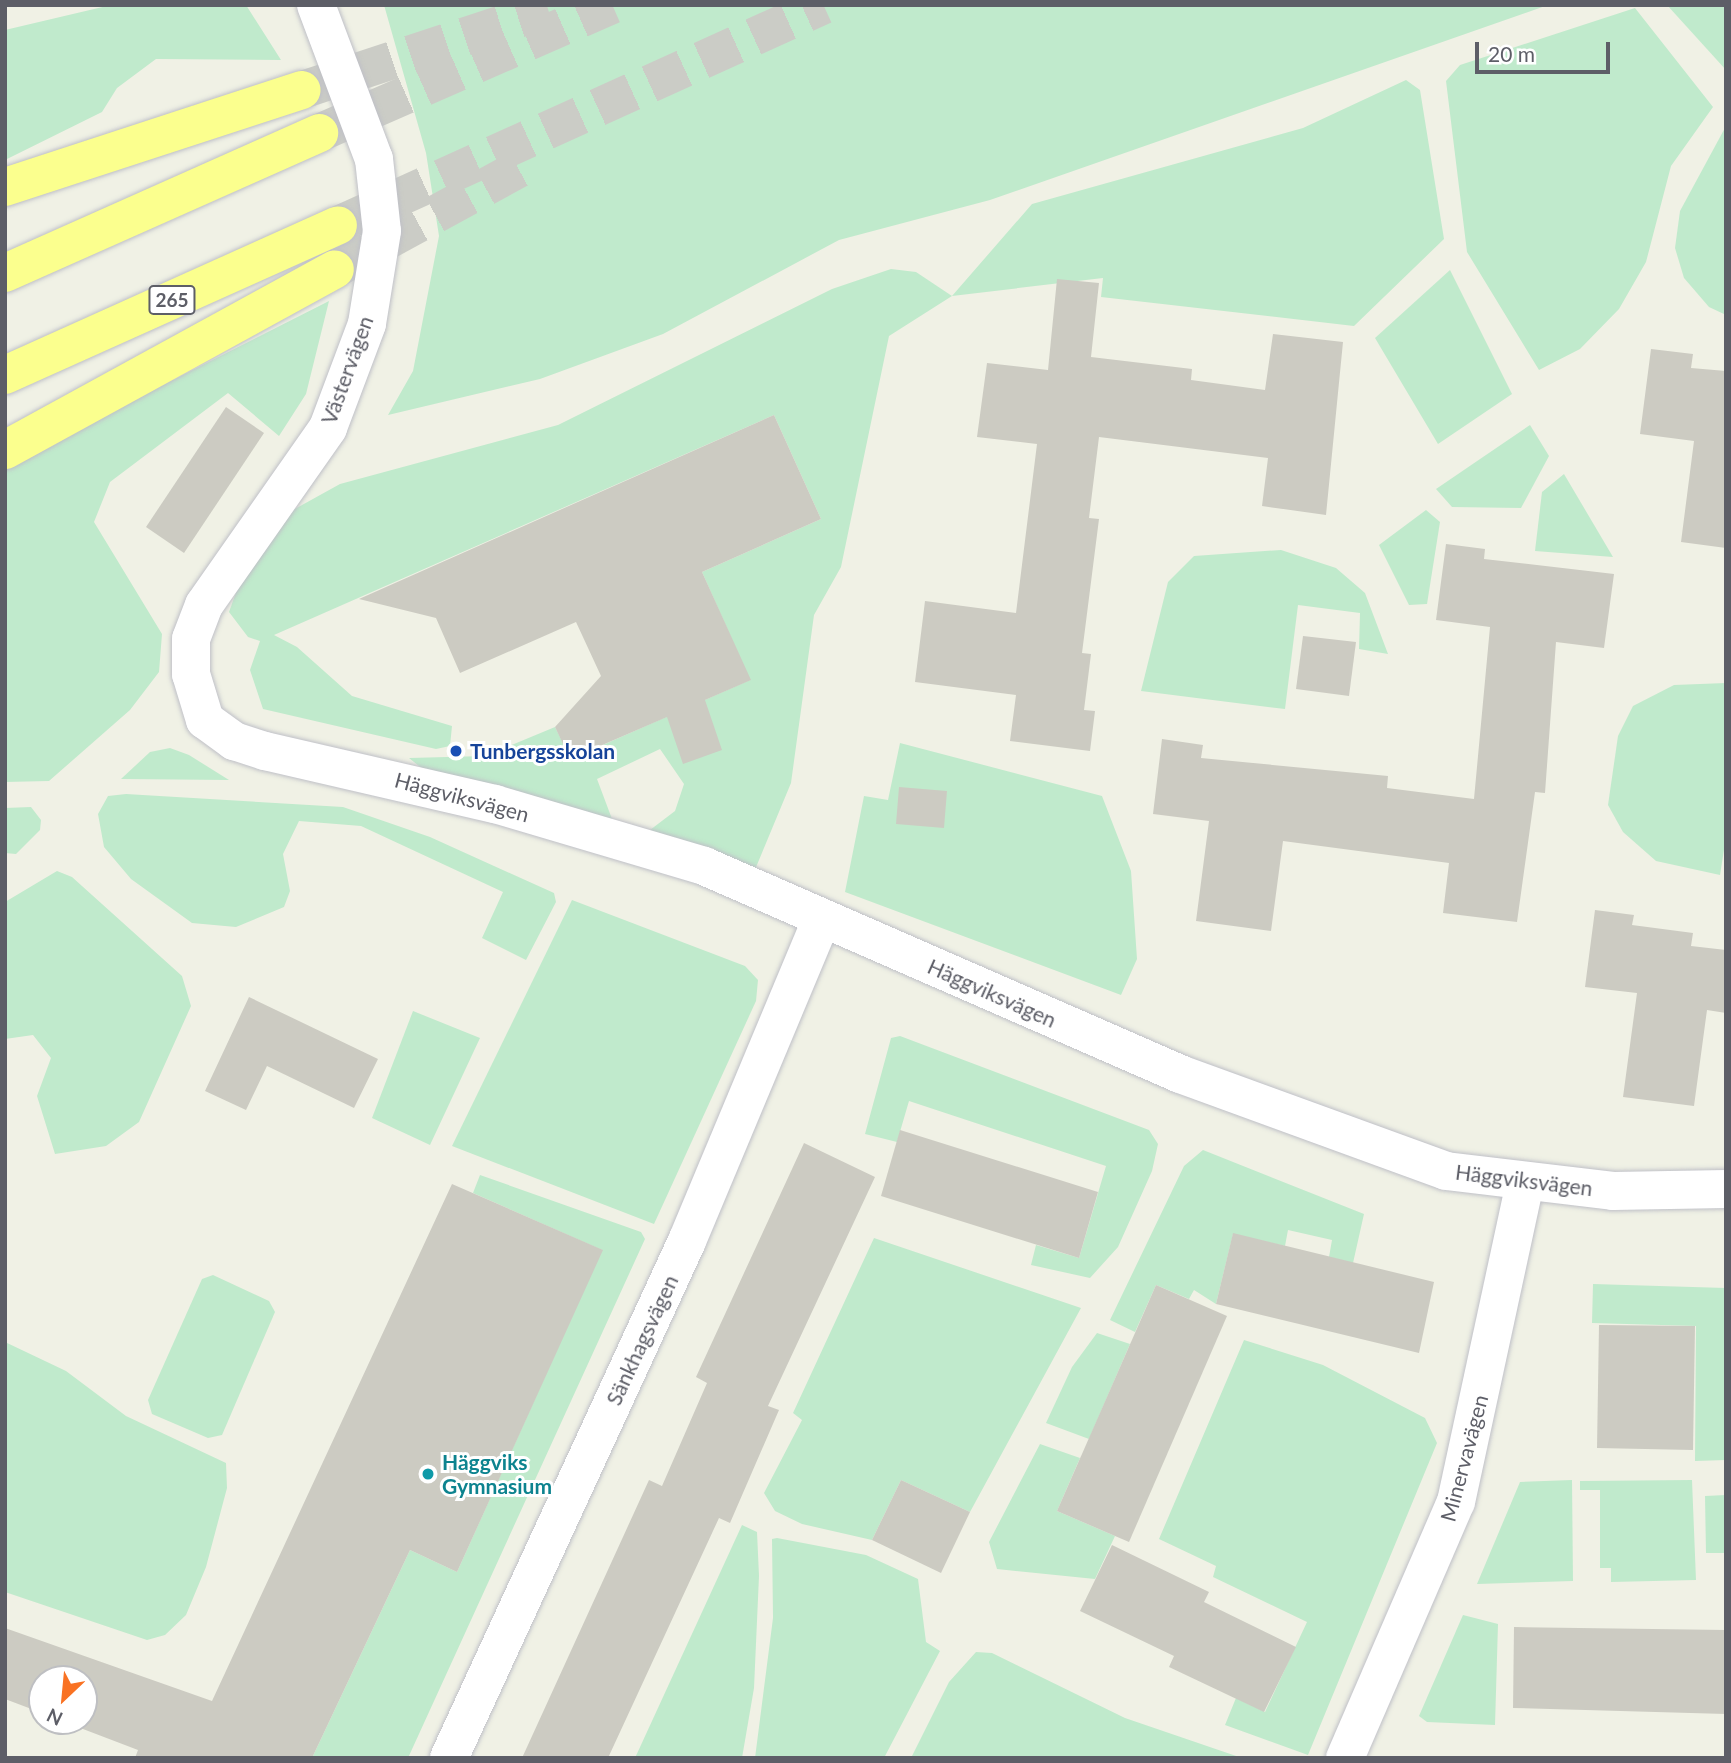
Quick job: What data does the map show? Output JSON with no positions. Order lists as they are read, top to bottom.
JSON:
{
  "streets": {
    "highway": ["265"],
    "street": [
      "Västervägen",
      "Häggviksvägen",
      "Sänkhagsvägen",
      "Minervavägen"
    ]
  },
  "crossings": [
    ["Västervägen", "Häggviksvägen"],
    ["Häggviksvägen", "Sänkhagsvägen"],
    ["Häggviksvägen", "Minervavägen"]
  ],
  "places": ["Tunbergsskolan", "Häggviks Gymnasium"],
  "scale_bar": "20 m",
  "north": "bottom left"
}
